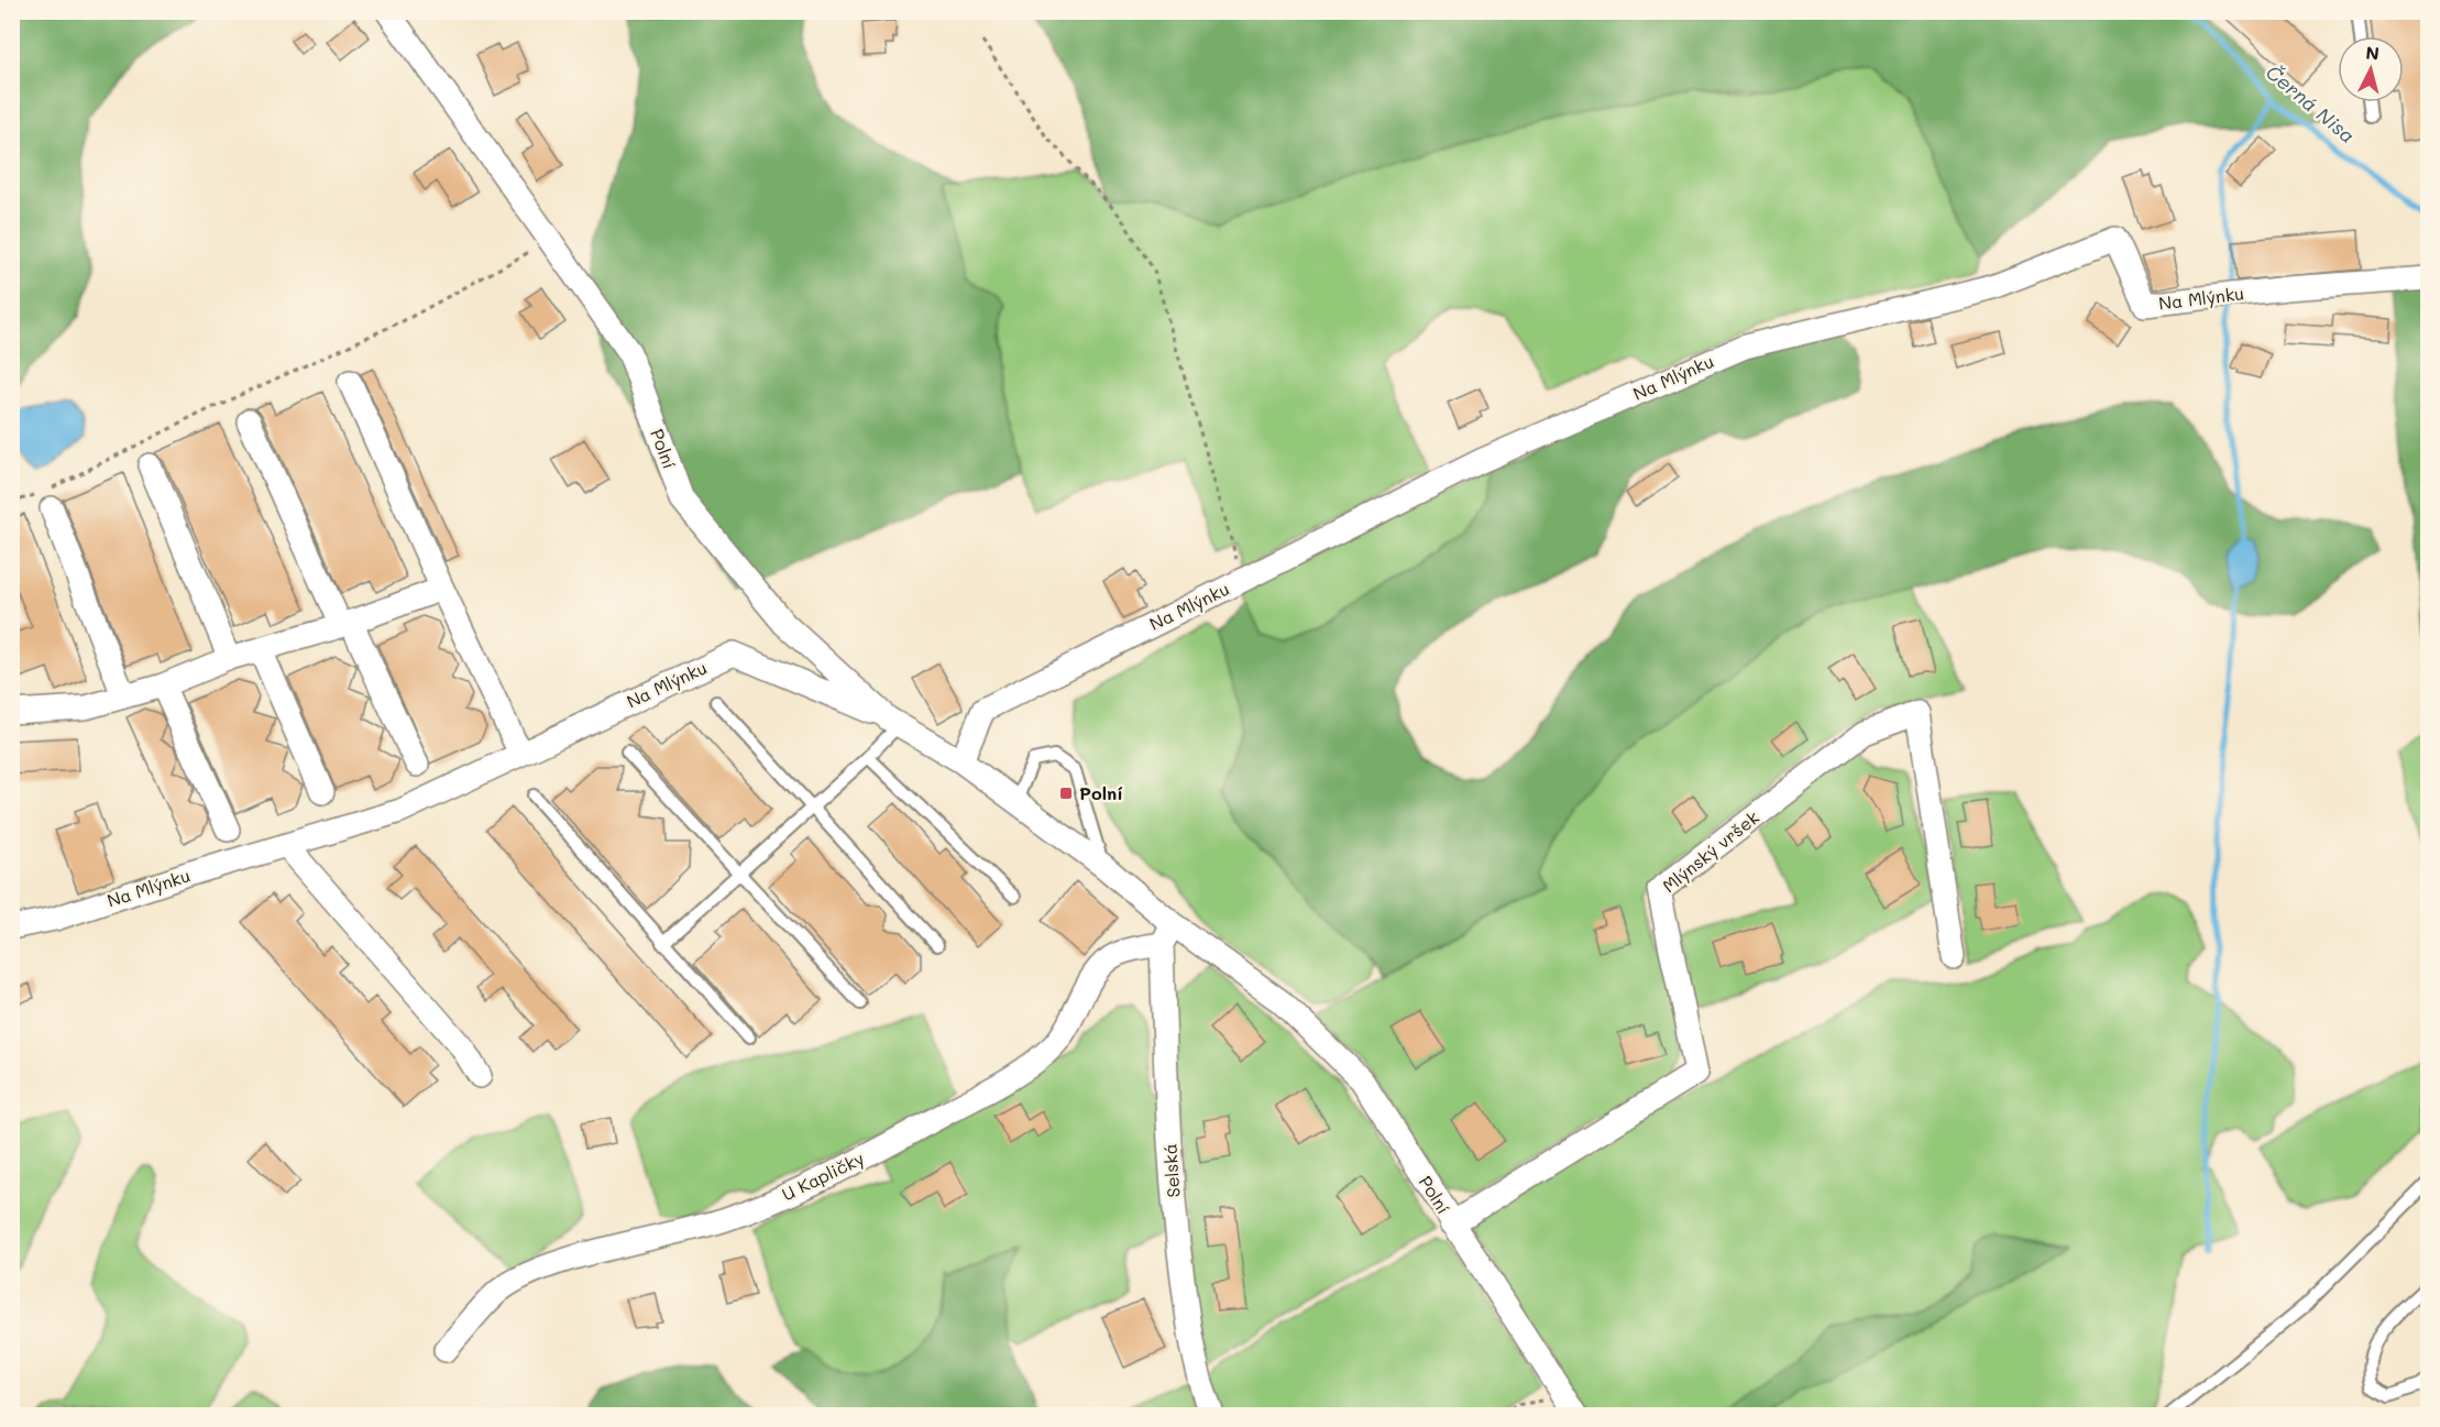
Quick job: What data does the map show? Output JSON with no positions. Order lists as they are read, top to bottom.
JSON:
{
  "streets": {
    "street": [
      "Na Mlýnku",
      "Polní",
      "Mlýnský vršek",
      "Selská",
      "U Kapličky"
    ]
  },
  "crossings": [
    ["Na Mlýnku", "Polní"],
    ["Polní", "Mlýnský vršek"],
    ["Polní", "Selská"],
    ["Polní", "U Kapličky"],
    ["Selská", "U Kapličky"]
  ],
  "water": ["Černá Nisa"],
  "places": {
    "transit": ["Polní"]
  },
  "north": "top"
}
